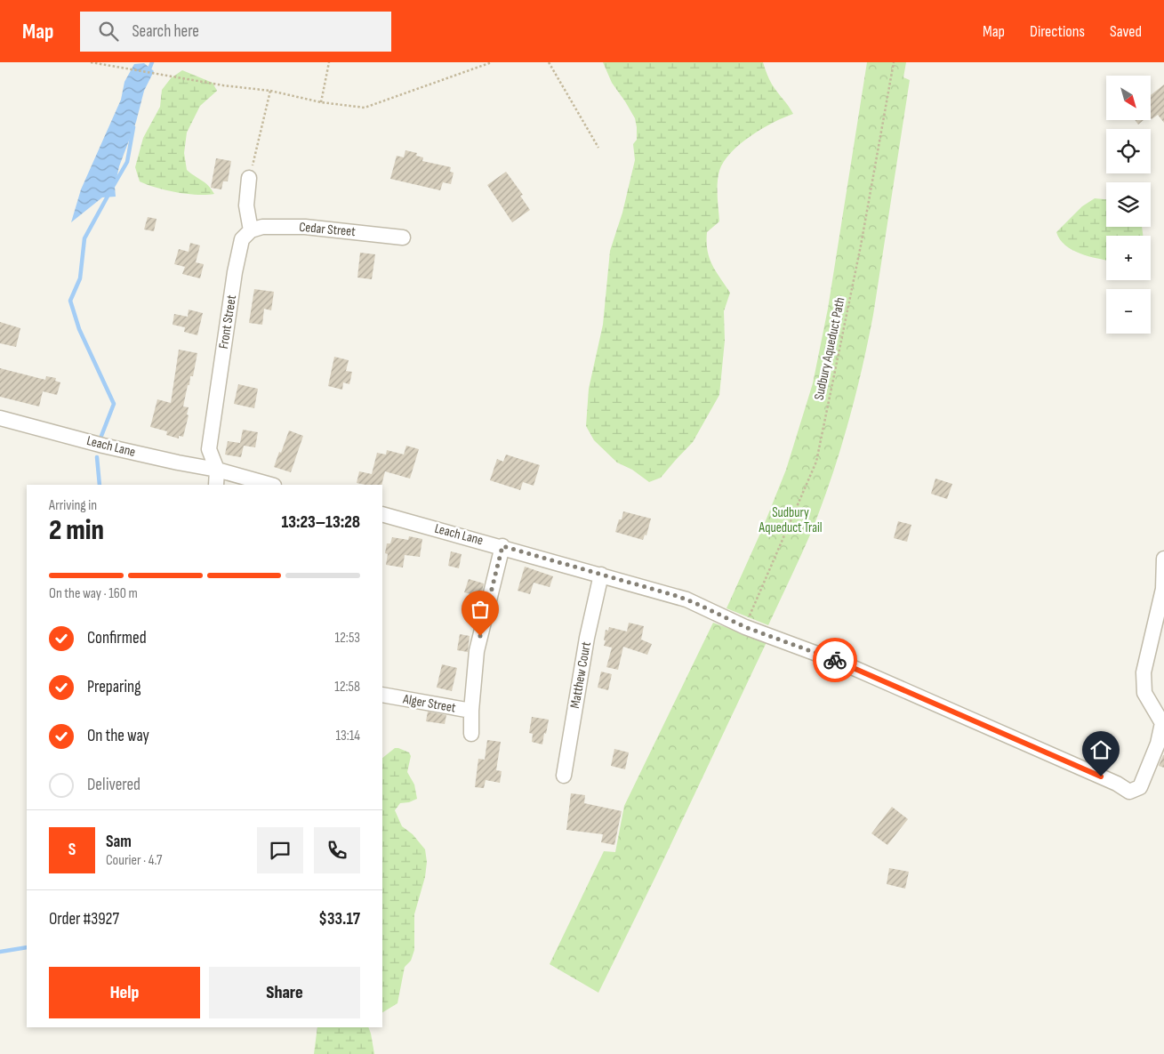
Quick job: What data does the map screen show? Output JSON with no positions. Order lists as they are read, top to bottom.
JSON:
{
  "streets": {
    "street": [
      "Cedar Street",
      "Front Street",
      "Leach Lane",
      "Matthew Court",
      "Alger Street"
    ],
    "path": ["Sudbury Aqueduct Path"]
  },
  "crossings": [
    ["Cedar Street", "Front Street"],
    ["Front Street", "Leach Lane"],
    ["Sudbury Aqueduct Path", "Leach Lane"],
    ["Leach Lane", "Matthew Court"],
    ["Leach Lane", "Alger Street"]
  ],
  "parks": ["Sudbury Aqueduct Trail"],
  "north": "bottom right",
  "page": {
    "header": "Map",
    "search": "Search here",
    "nav": ["Map", "Directions", "Saved"],
    "map_buttons": ["+", "−"],
    "heading": ["2 min", "Arriving in", "13:23–13:28"],
    "panel": [
      "Sam",
      "Courier · 4.7",
      "Order #3927",
      "$33.17"
    ],
    "bar": "On the way · 160 m",
    "list": [
      ["Confirmed", "12:53"],
      ["Preparing", "12:58"],
      ["On the way", "13:14"],
      "Delivered"
    ],
    "round": "S",
    "buttons": ["Help", "Share"]
  }
}
